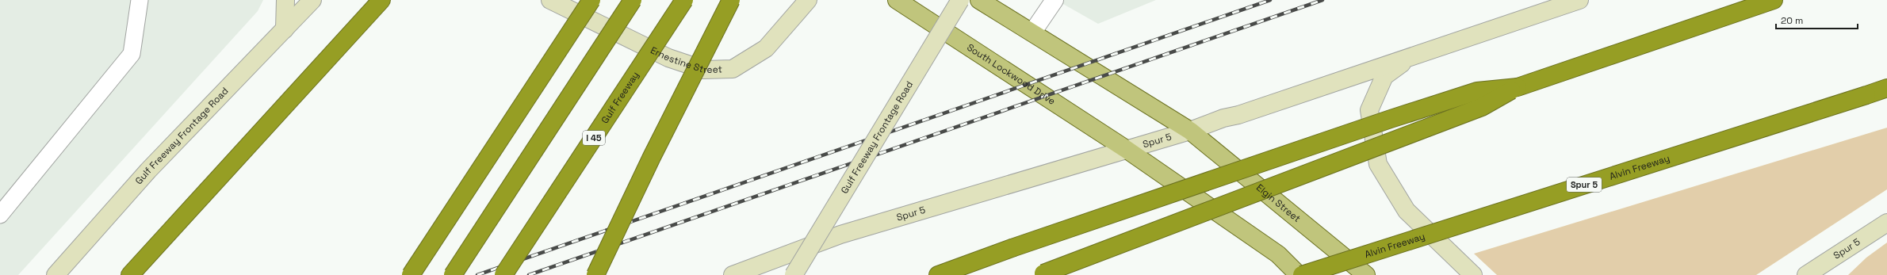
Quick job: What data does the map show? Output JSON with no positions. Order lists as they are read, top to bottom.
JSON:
{
  "streets": {
    "highway": [
      "Gulf Freeway",
      "I 45",
      "Spur 5",
      "Alvin Freeway"
    ],
    "main road": [
      "Ernestine Street",
      "South Lockwood Drive",
      "Gulf Freeway Frontage Road",
      "Elgin Street"
    ]
  },
  "crossings": [
    ["South Lockwood Drive", "Spur 5"],
    ["Spur 5", "Elgin Street"]
  ],
  "scale_bar": "20 m"
}
